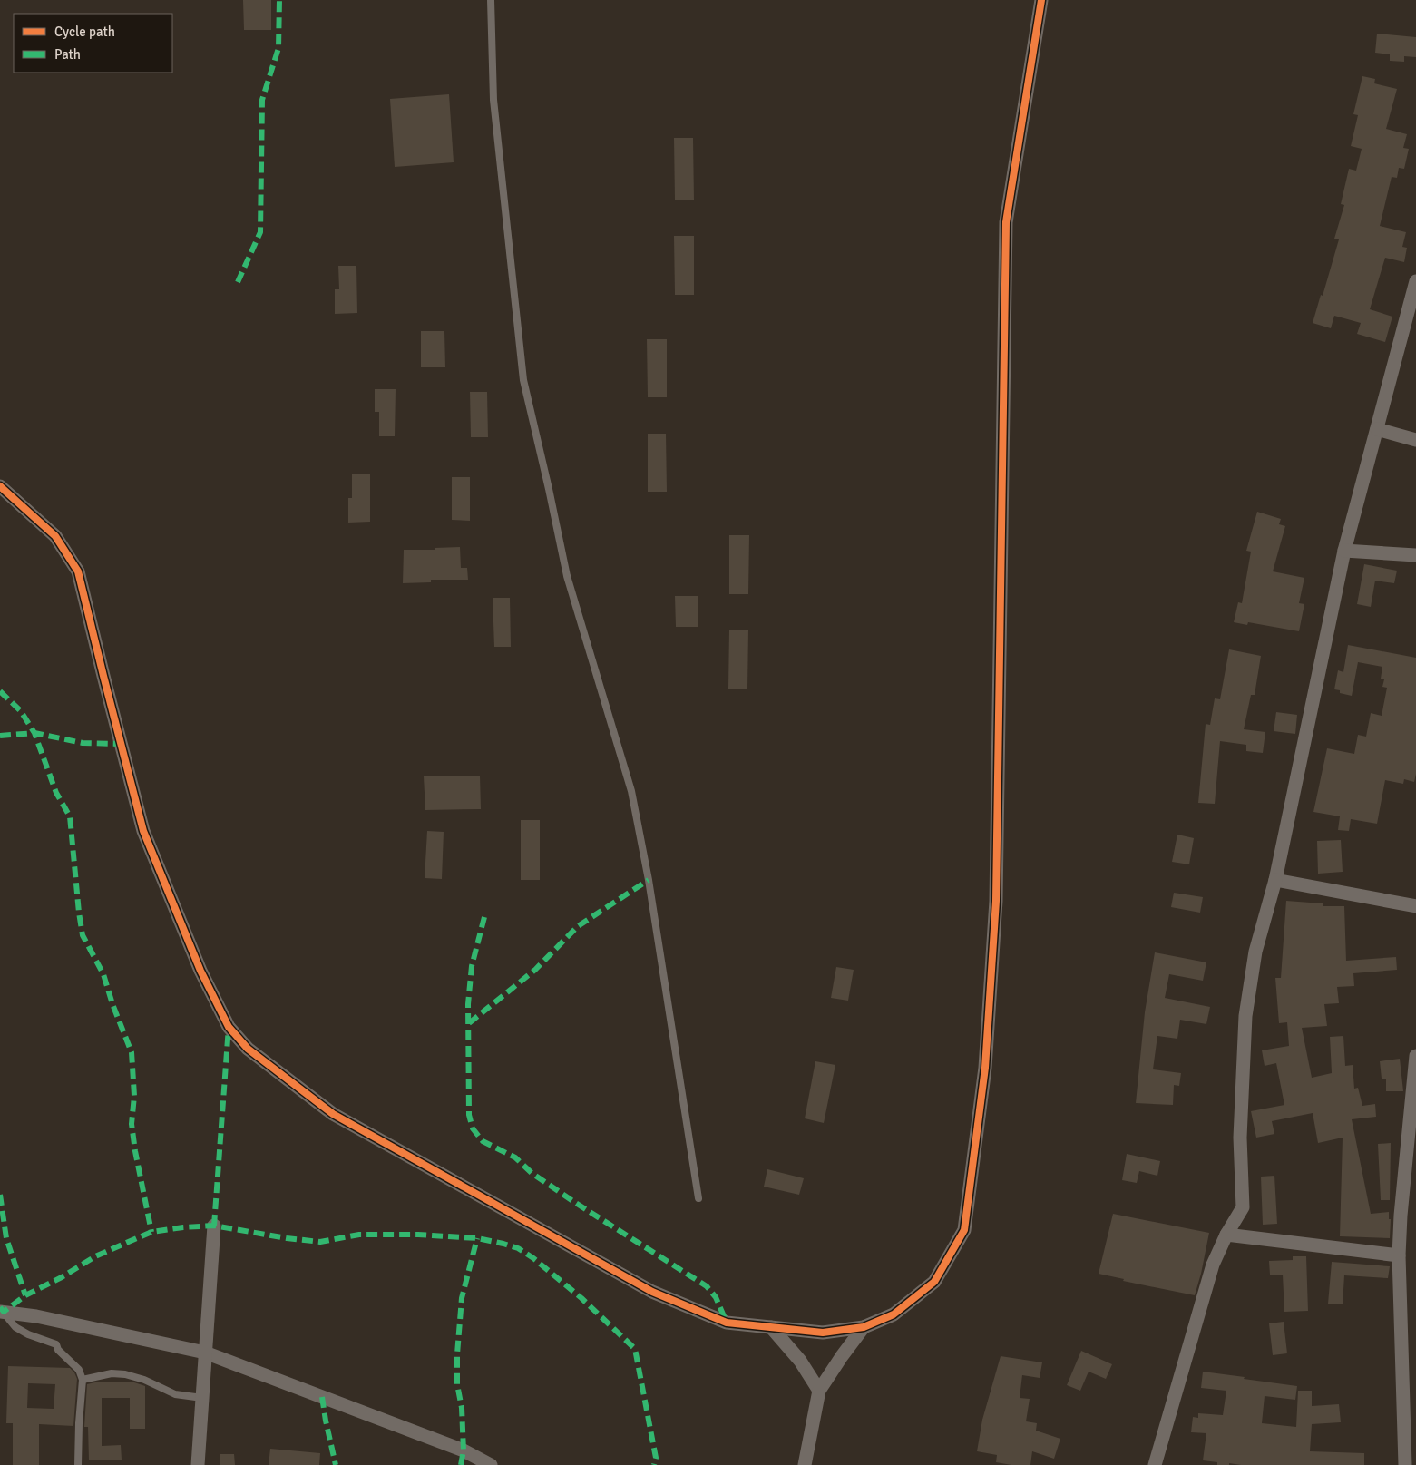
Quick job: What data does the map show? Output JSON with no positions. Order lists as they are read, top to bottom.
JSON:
{
  "legend": ["Cycle path", "Path"]
}
